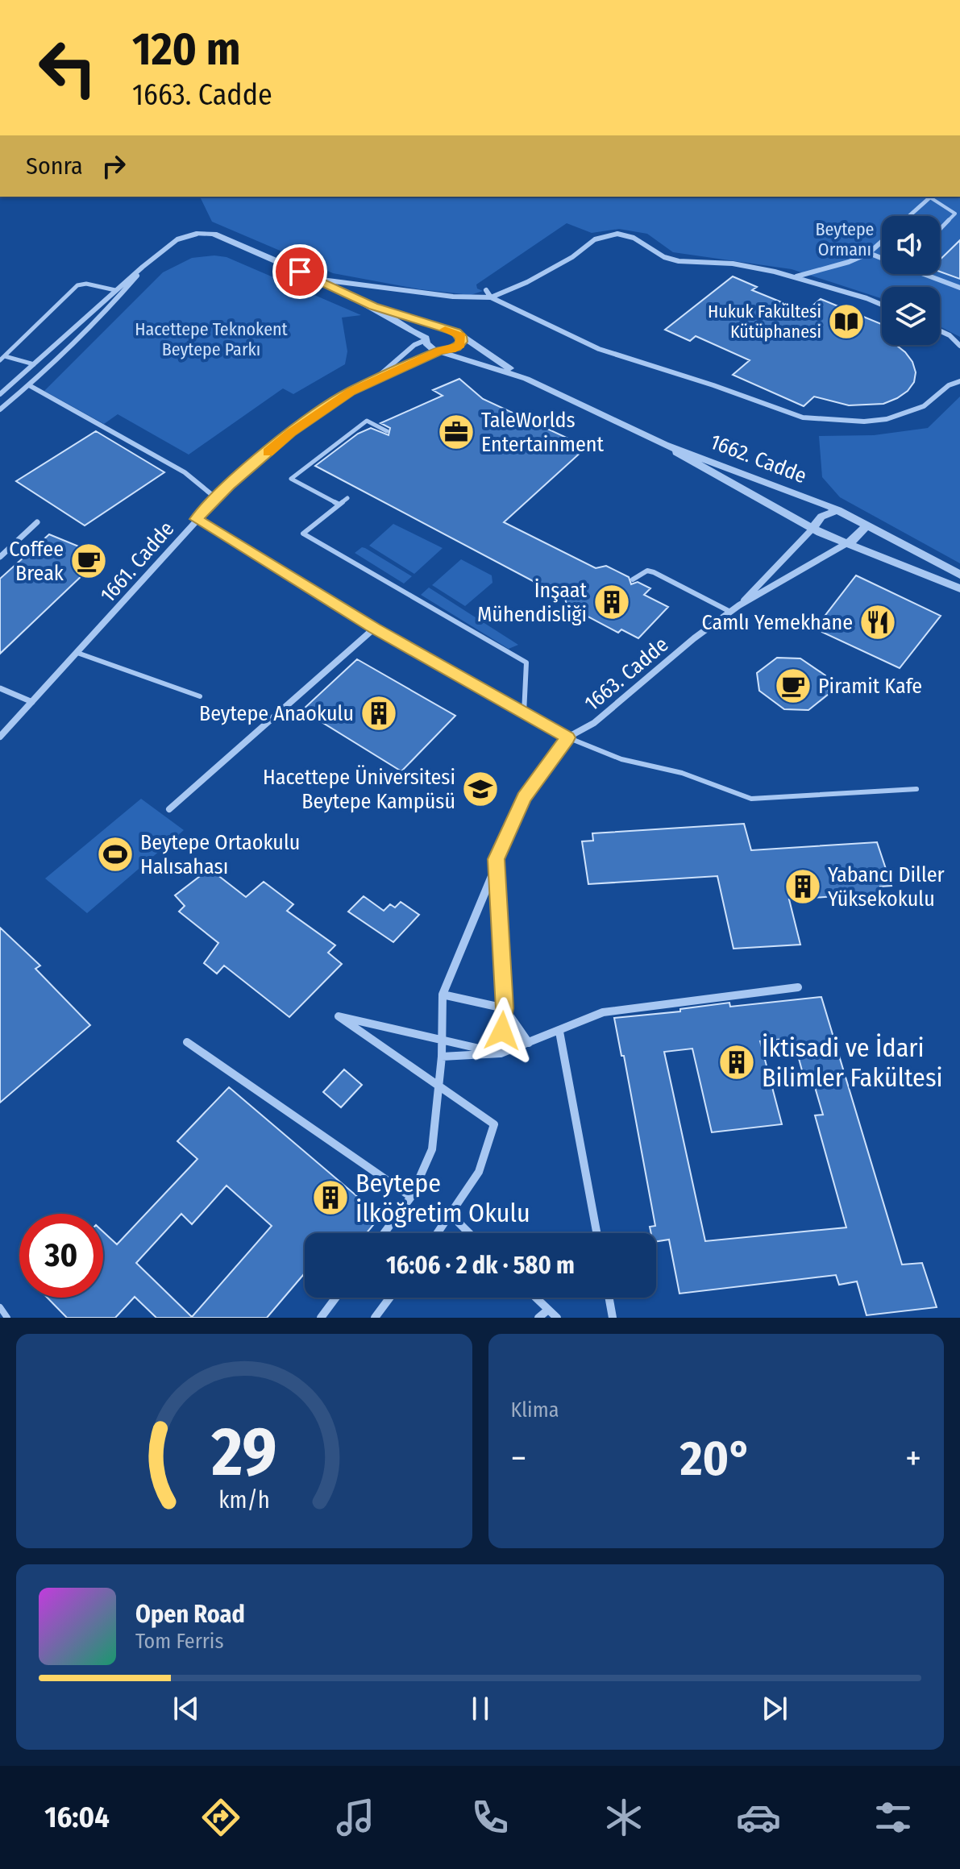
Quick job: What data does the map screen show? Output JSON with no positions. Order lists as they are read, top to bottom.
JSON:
{
  "streets": {
    "street": ["1662. Cadde", "1661. Cadde", "1663. Cadde"]
  },
  "crossings": [
    ["1662. Cadde", "1661. Cadde"],
    ["1662. Cadde", "1663. Cadde"]
  ],
  "parks": ["Beytepe Ormanı", "Hacettepe Teknokent Beytepe Parkı"],
  "places": {
    "library": ["Hukuk Fakültesi Kütüphanesi"],
    "office": ["TaleWorlds Entertainment"],
    "cafe": ["Coffee Break", "Piramit Kafe"],
    "building": [
      "İnşaat Mühendisliği",
      "Beytepe Anaokulu",
      "Yabancı Diller Yüksekokulu",
      "İktisadi ve İdari Bilimler Fakültesi",
      "Beytepe İlköğretim Okulu"
    ],
    "restaurant": ["Camlı Yemekhane"],
    "school or university": ["Hacettepe Üniversitesi Beytepe Kampüsü"],
    "sports": ["Beytepe Ortaokulu Halısahası"]
  },
  "page": {
    "turn": ["120 m", "1663. Cadde"],
    "then": "Sonra",
    "limit": "30",
    "trip": "16:06 · 2 dk · 580 m",
    "tile": "Klima",
    "heat": ["−", "20°", "+"],
    "song": ["Open Road", "Tom Ferris"],
    "tabs": "16:04",
    "gauge": ["29", "km/h"]
  }
}
